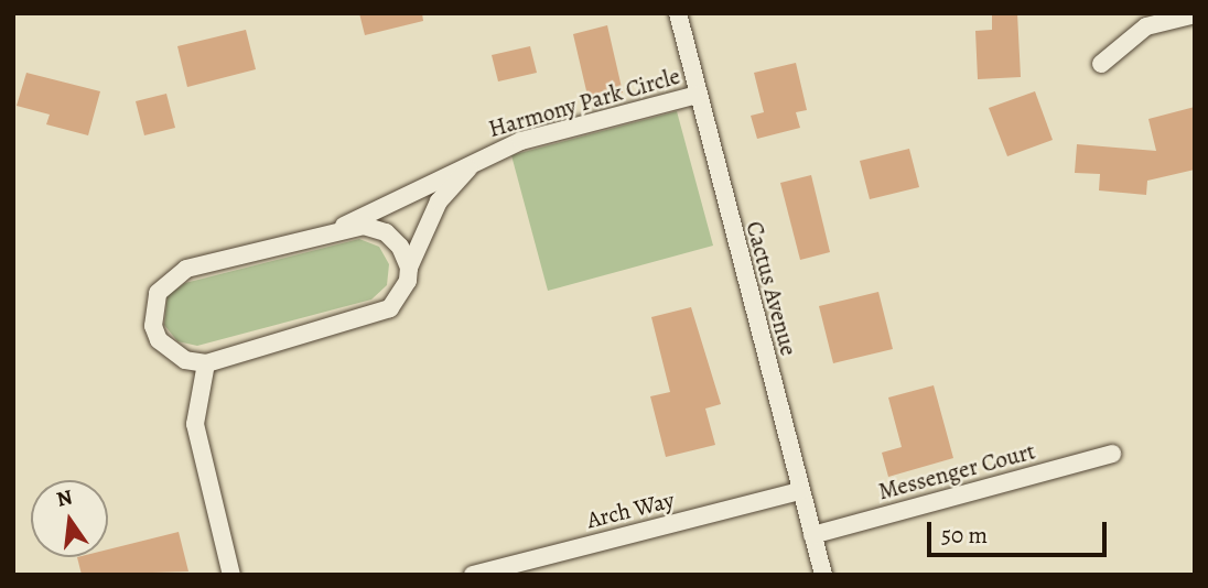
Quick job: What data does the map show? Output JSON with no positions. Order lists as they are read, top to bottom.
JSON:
{
  "streets": {
    "street": [
      "Harmony Park Circle",
      "Cactus Avenue",
      "Messenger Court",
      "Arch Way"
    ]
  },
  "crossings": [
    ["Harmony Park Circle", "Cactus Avenue"],
    ["Cactus Avenue", "Messenger Court"],
    ["Cactus Avenue", "Arch Way"]
  ],
  "scale_bar": "50 m",
  "north": "top"
}
